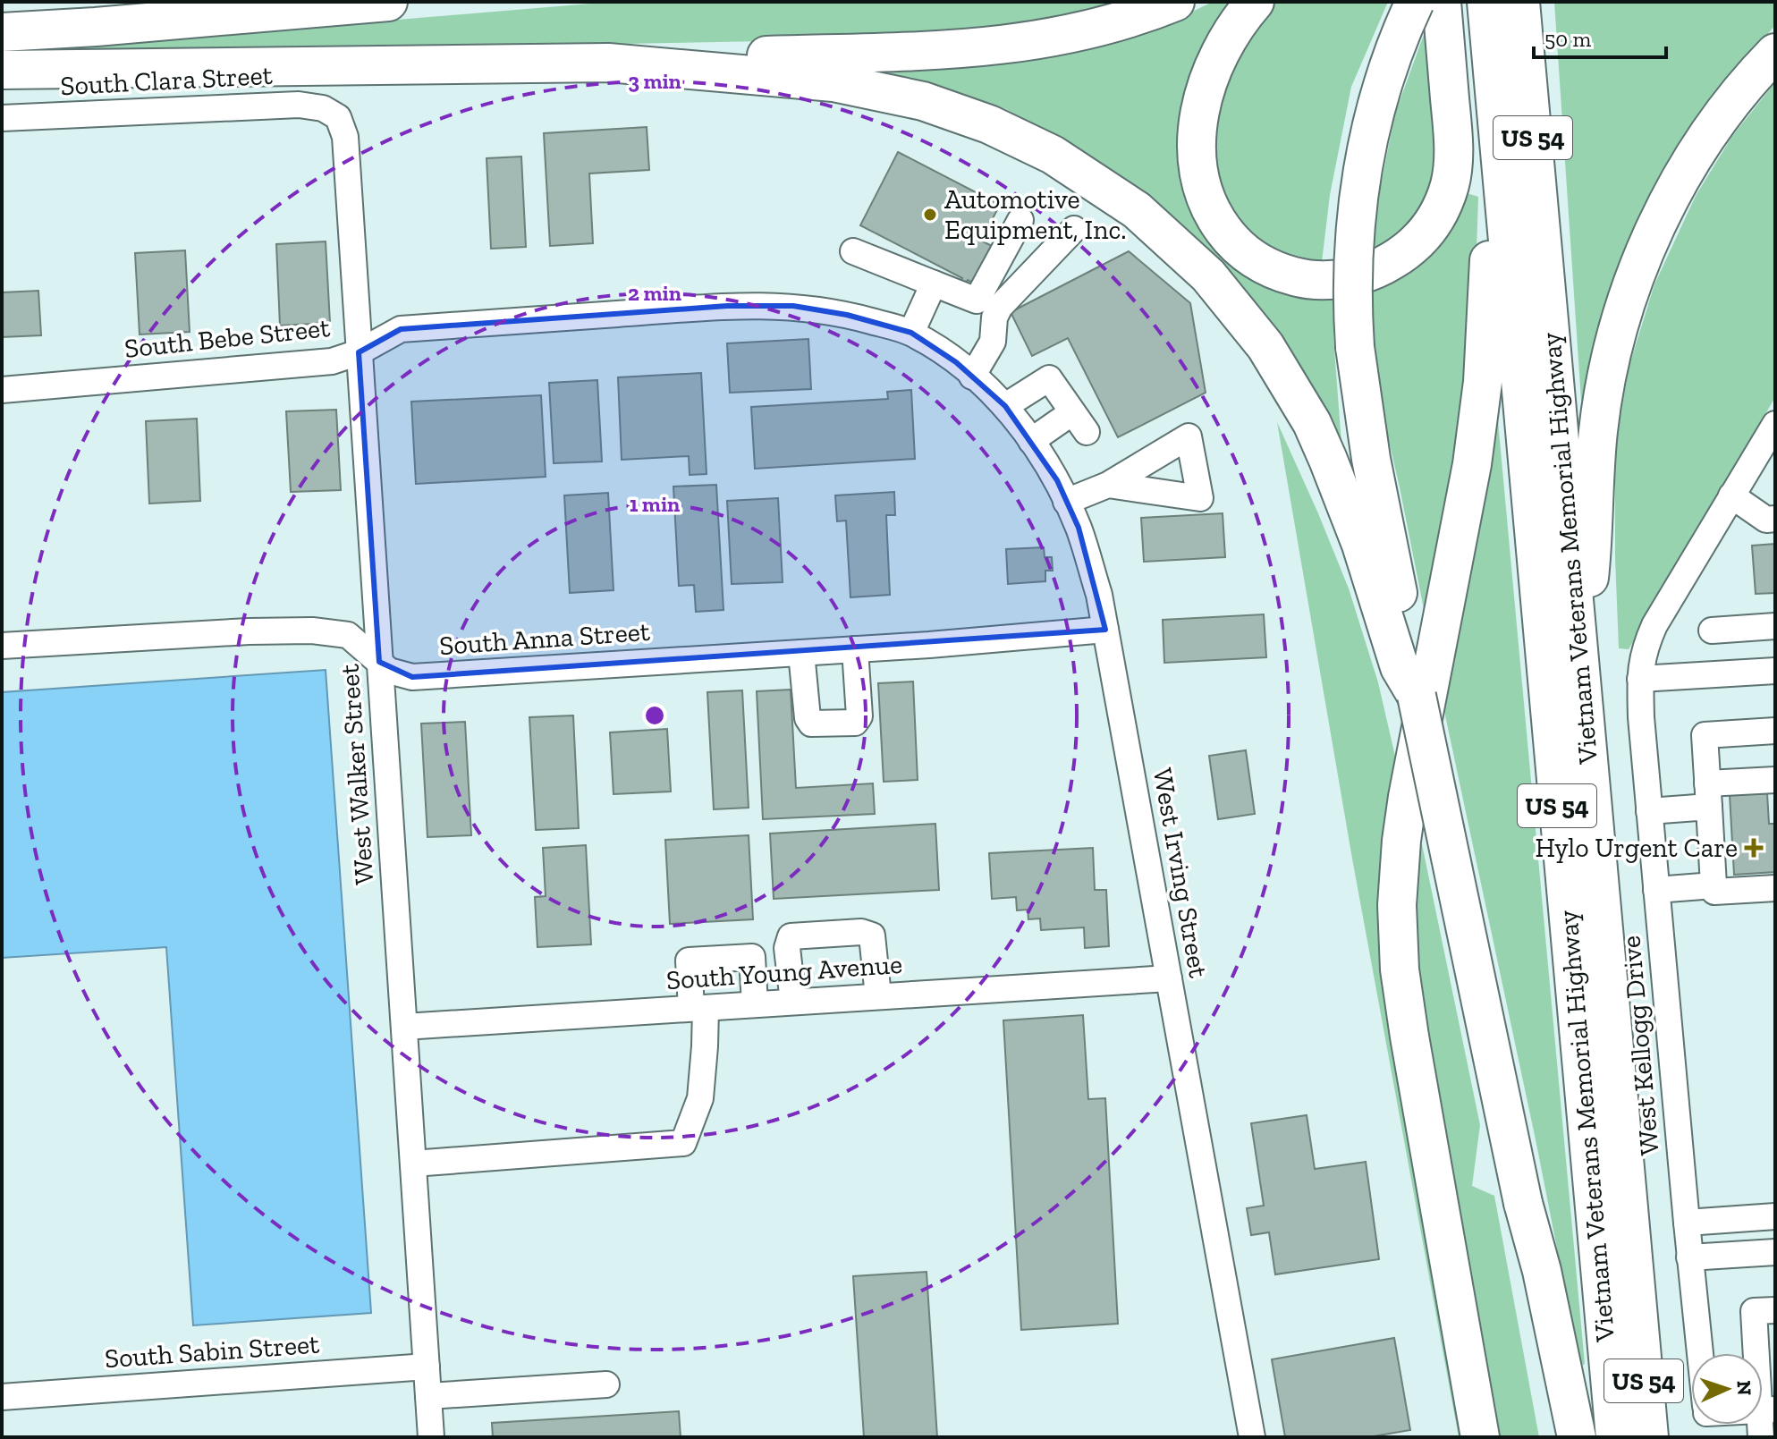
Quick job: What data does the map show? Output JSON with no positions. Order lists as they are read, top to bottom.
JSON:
{
  "streets": {
    "highway": ["US 54", "Vietnam Veterans Memorial Highway"],
    "street": [
      "South Clara Street",
      "South Bebe Street",
      "South Anna Street",
      "West Walker Street",
      "West Irving Street",
      "South Young Avenue",
      "West Kellogg Drive",
      "South Sabin Street"
    ]
  },
  "crossings": [
    ["South Clara Street", "West Walker Street"],
    ["South Bebe Street", "West Walker Street"],
    ["South Bebe Street", "West Irving Street"],
    ["South Anna Street", "West Walker Street"],
    ["South Anna Street", "West Irving Street"],
    ["West Walker Street", "South Young Avenue"],
    ["West Walker Street", "South Sabin Street"],
    ["West Irving Street", "South Young Avenue"]
  ],
  "places": {
    "other": ["Automotive Equipment, Inc."],
    "health": ["Hylo Urgent Care"]
  },
  "scale_bar": "50 m",
  "north": "right",
  "rings": ["3 min", "2 min", "1 min"]
}
